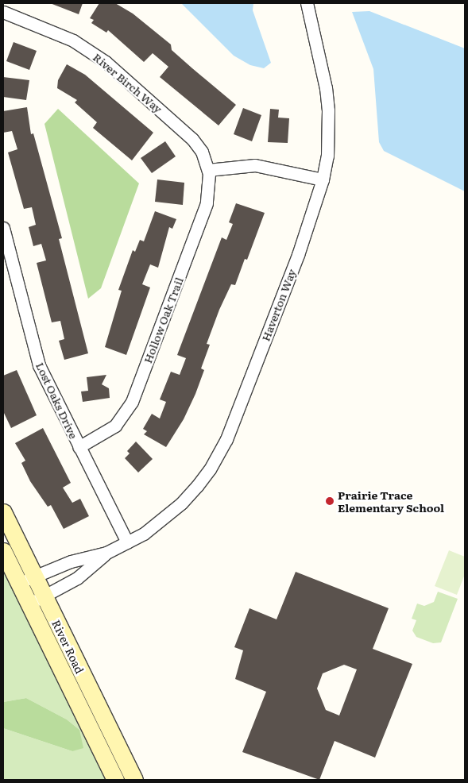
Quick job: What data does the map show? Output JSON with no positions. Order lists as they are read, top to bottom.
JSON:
{
  "streets": {
    "main road": ["River Road"],
    "street": [
      "River Birch Way",
      "Haverton Way",
      "Hollow Oak Trail",
      "Lost Oaks Drive"
    ]
  },
  "crossings": [
    ["River Birch Way", "Hollow Oak Trail"],
    ["Haverton Way", "Lost Oaks Drive"],
    ["Haverton Way", "River Road"],
    ["Hollow Oak Trail", "Lost Oaks Drive"]
  ],
  "places": ["Prairie Trace Elementary School"]
}
